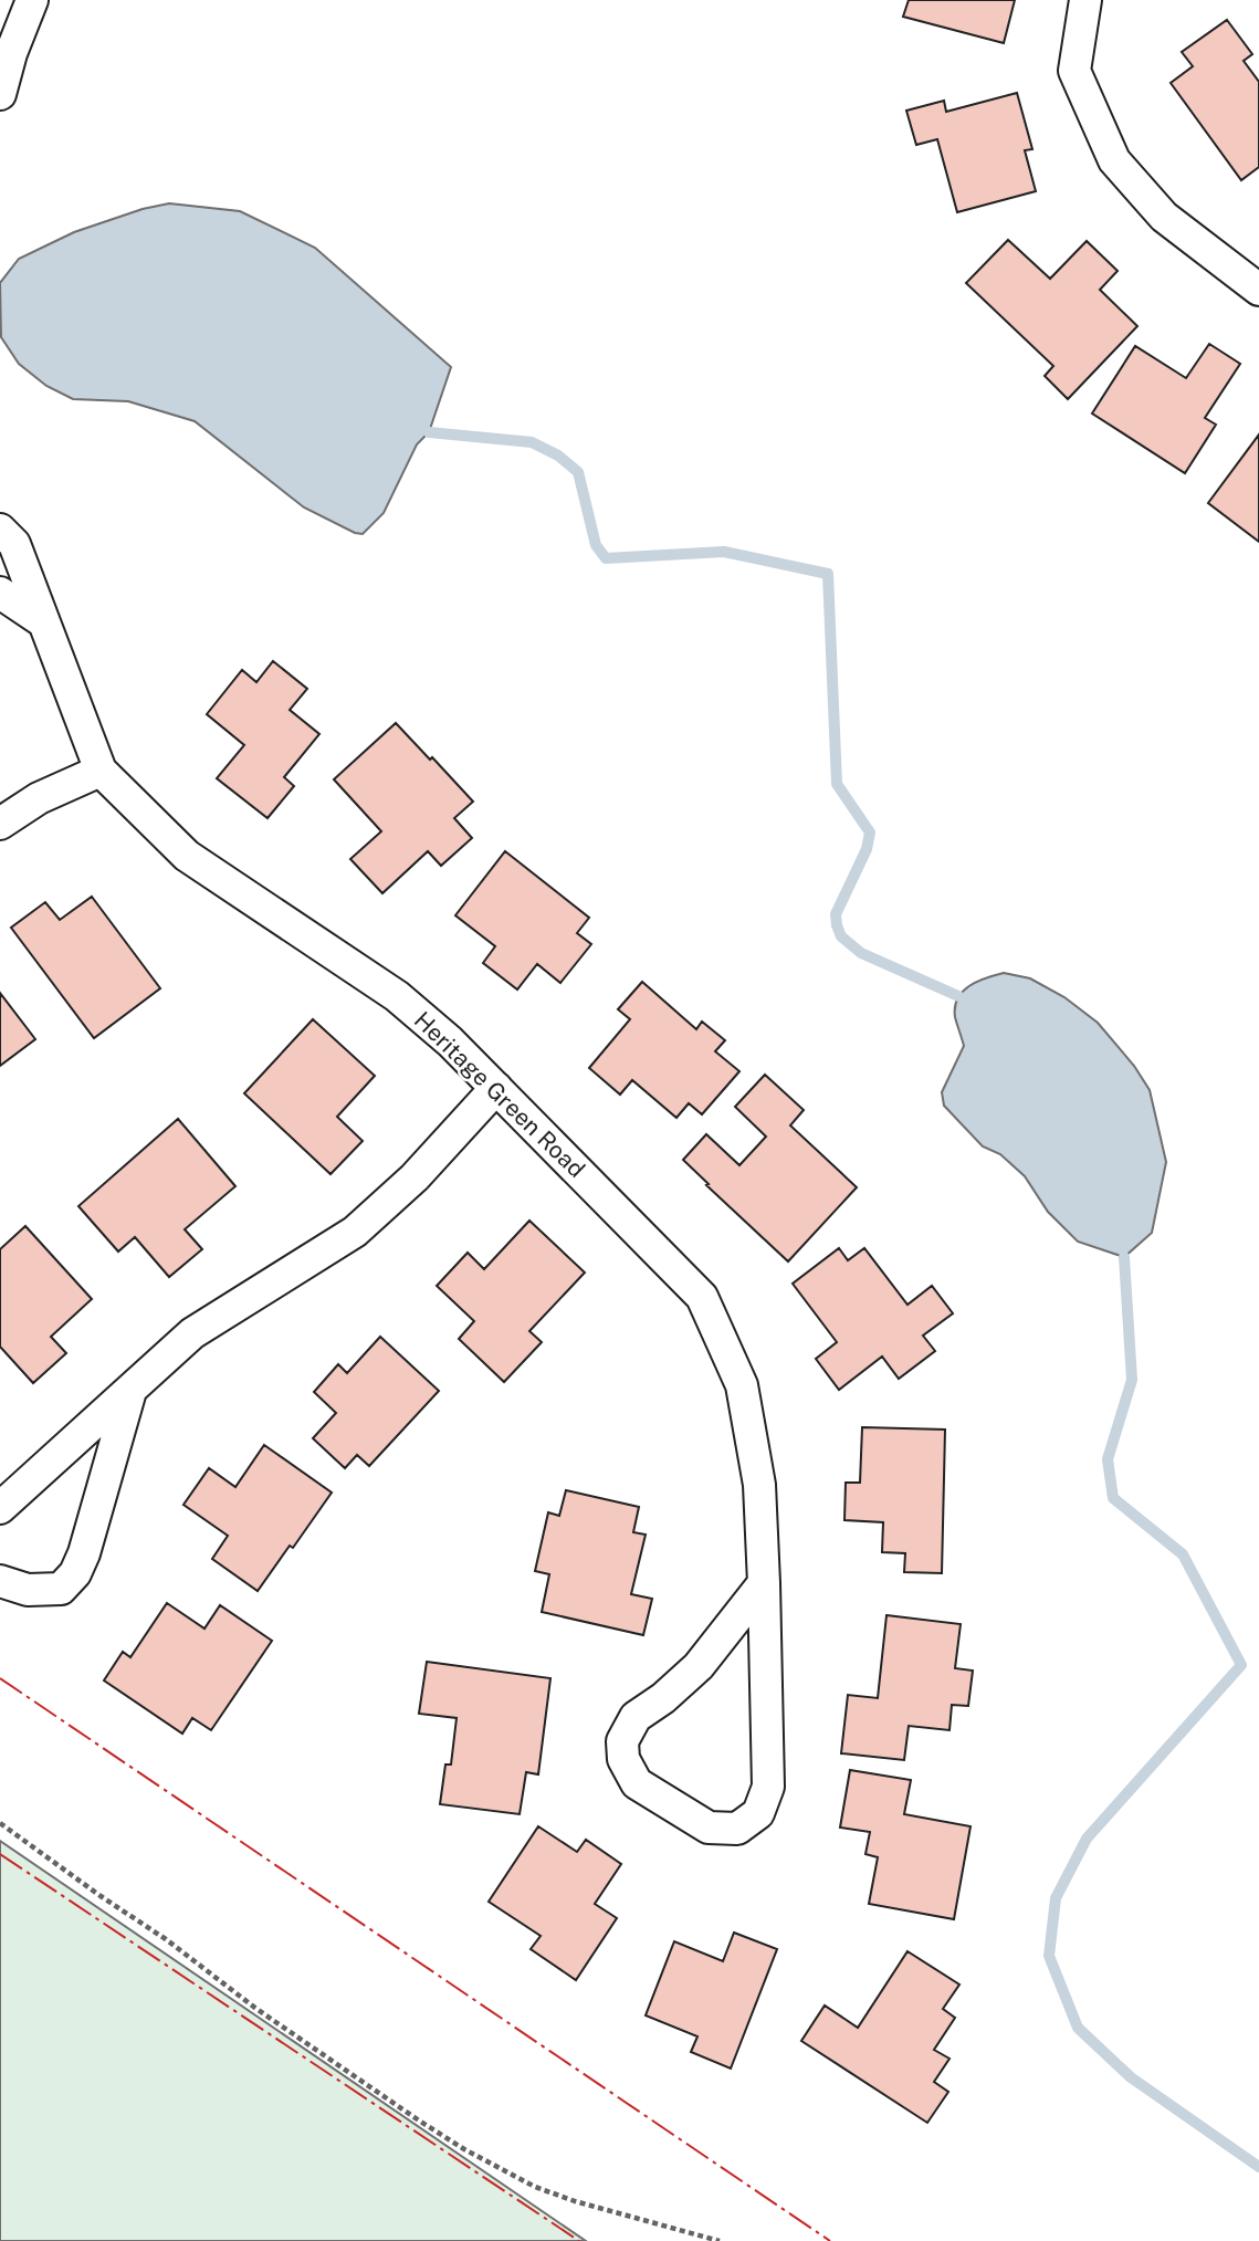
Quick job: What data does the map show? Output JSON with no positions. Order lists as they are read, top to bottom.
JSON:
{
  "streets": {
    "street": ["Heritage Green Road"]
  }
}
